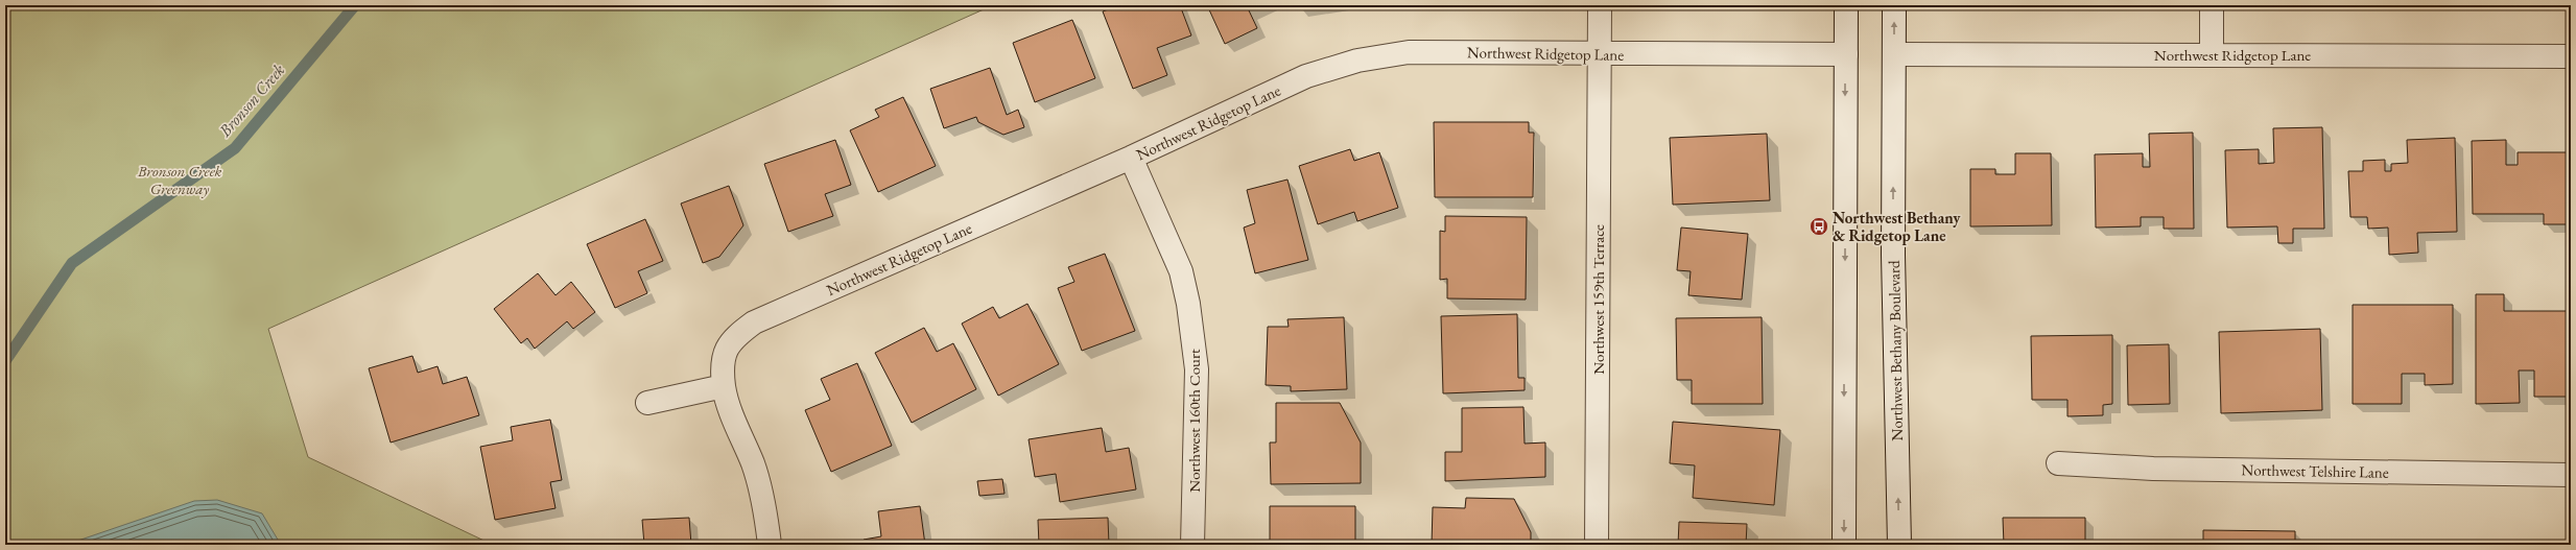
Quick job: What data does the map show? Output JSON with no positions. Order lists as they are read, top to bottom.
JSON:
{
  "streets": {
    "street": [
      "Northwest Ridgetop Lane",
      "Northwest 159th Terrace",
      "Northwest Bethany Boulevard",
      "Northwest 160th Court",
      "Northwest Telshire Lane"
    ]
  },
  "crossings": [
    ["Northwest Ridgetop Lane", "Northwest 159th Terrace"],
    ["Northwest Ridgetop Lane", "Northwest Bethany Boulevard"],
    ["Northwest Ridgetop Lane", "Northwest 160th Court"]
  ],
  "water": ["Bronson Creek"],
  "parks": ["Bronson Creek Greenway"],
  "places": {
    "bus stop": ["Northwest Bethany & Ridgetop Lane"]
  }
}
